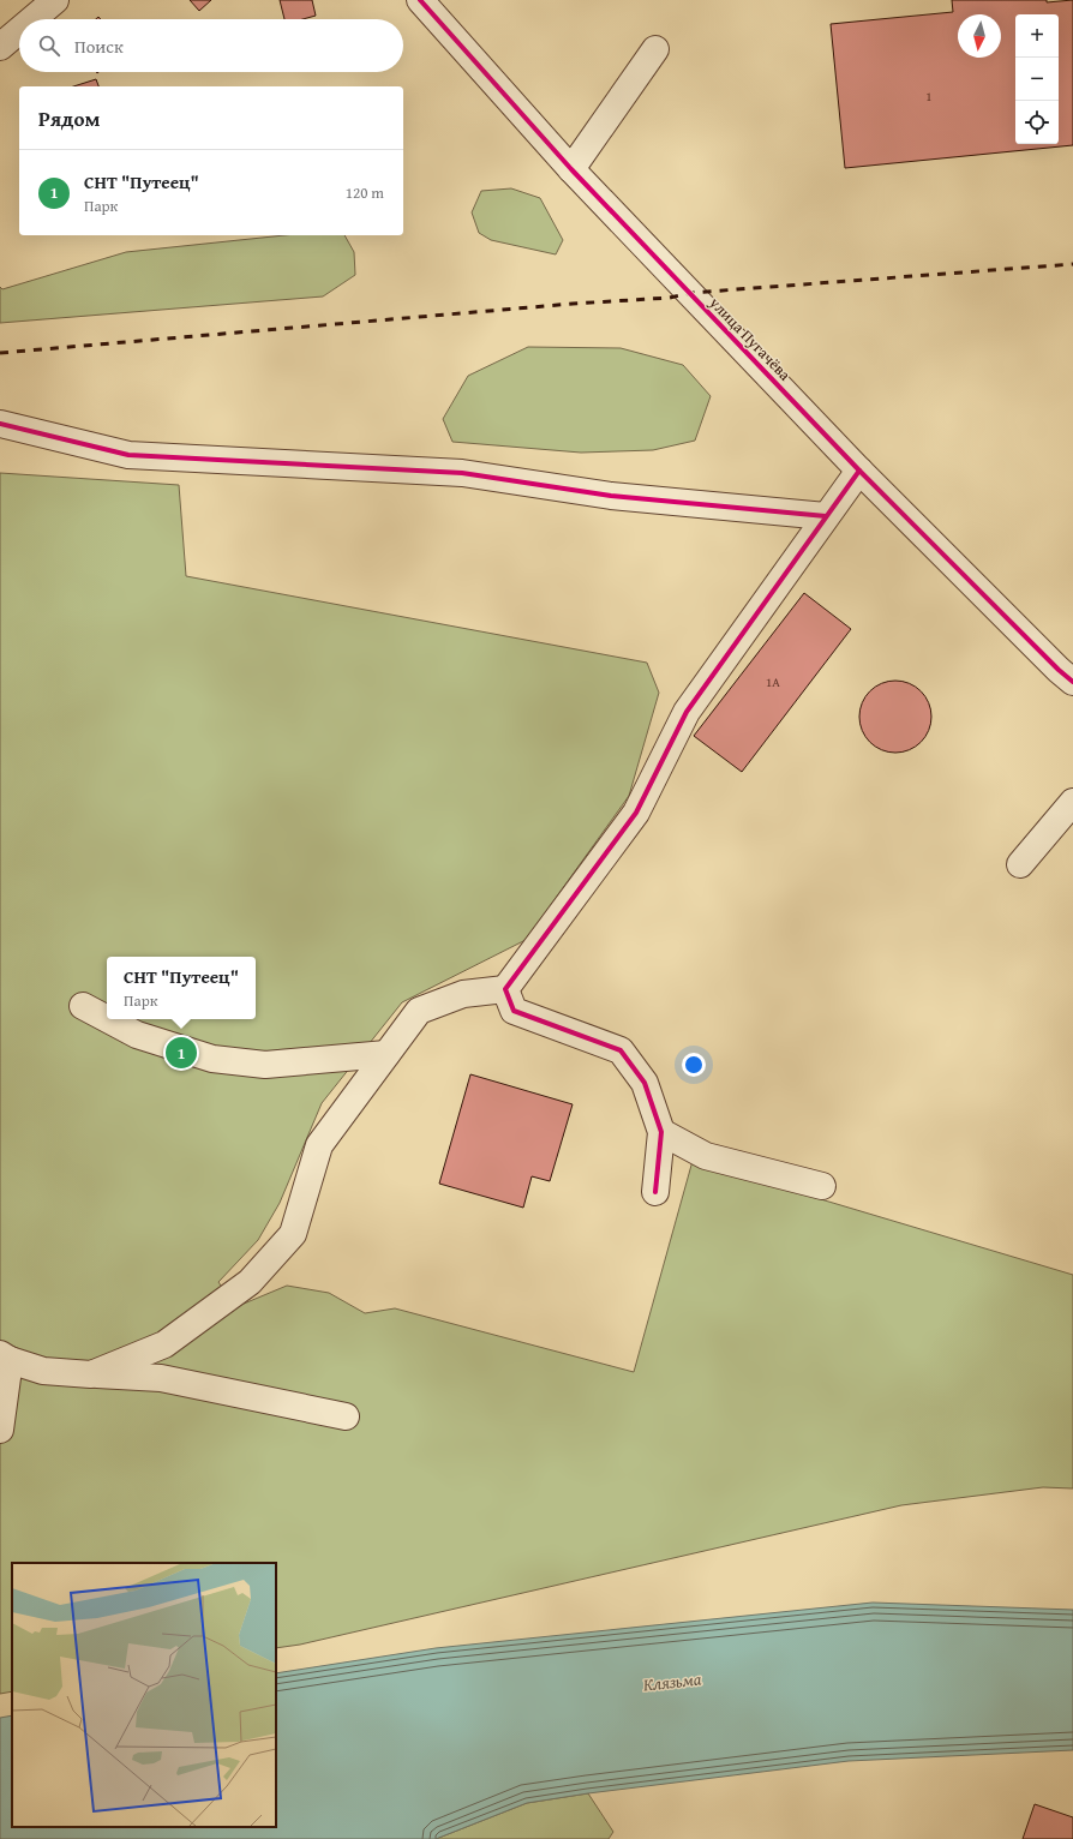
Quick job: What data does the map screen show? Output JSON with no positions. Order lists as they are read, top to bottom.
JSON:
{
  "streets": {
    "street": ["улица Пугачёва"]
  },
  "water": ["Клязьма"],
  "house_numbers": ["1", "1А"],
  "north": "bottom",
  "page": {
    "map_buttons": ["+", "−"],
    "search": "Поиск",
    "heading": "Рядом",
    "list": [
      {
        "mark": "1",
        "name": "СНТ \"Путеец\"",
        "note": "Парк",
        "value": "120 m"
      }
    ],
    "popup": ["СНТ \"Путеец\"", "Парк"],
    "pins": "1"
  }
}
